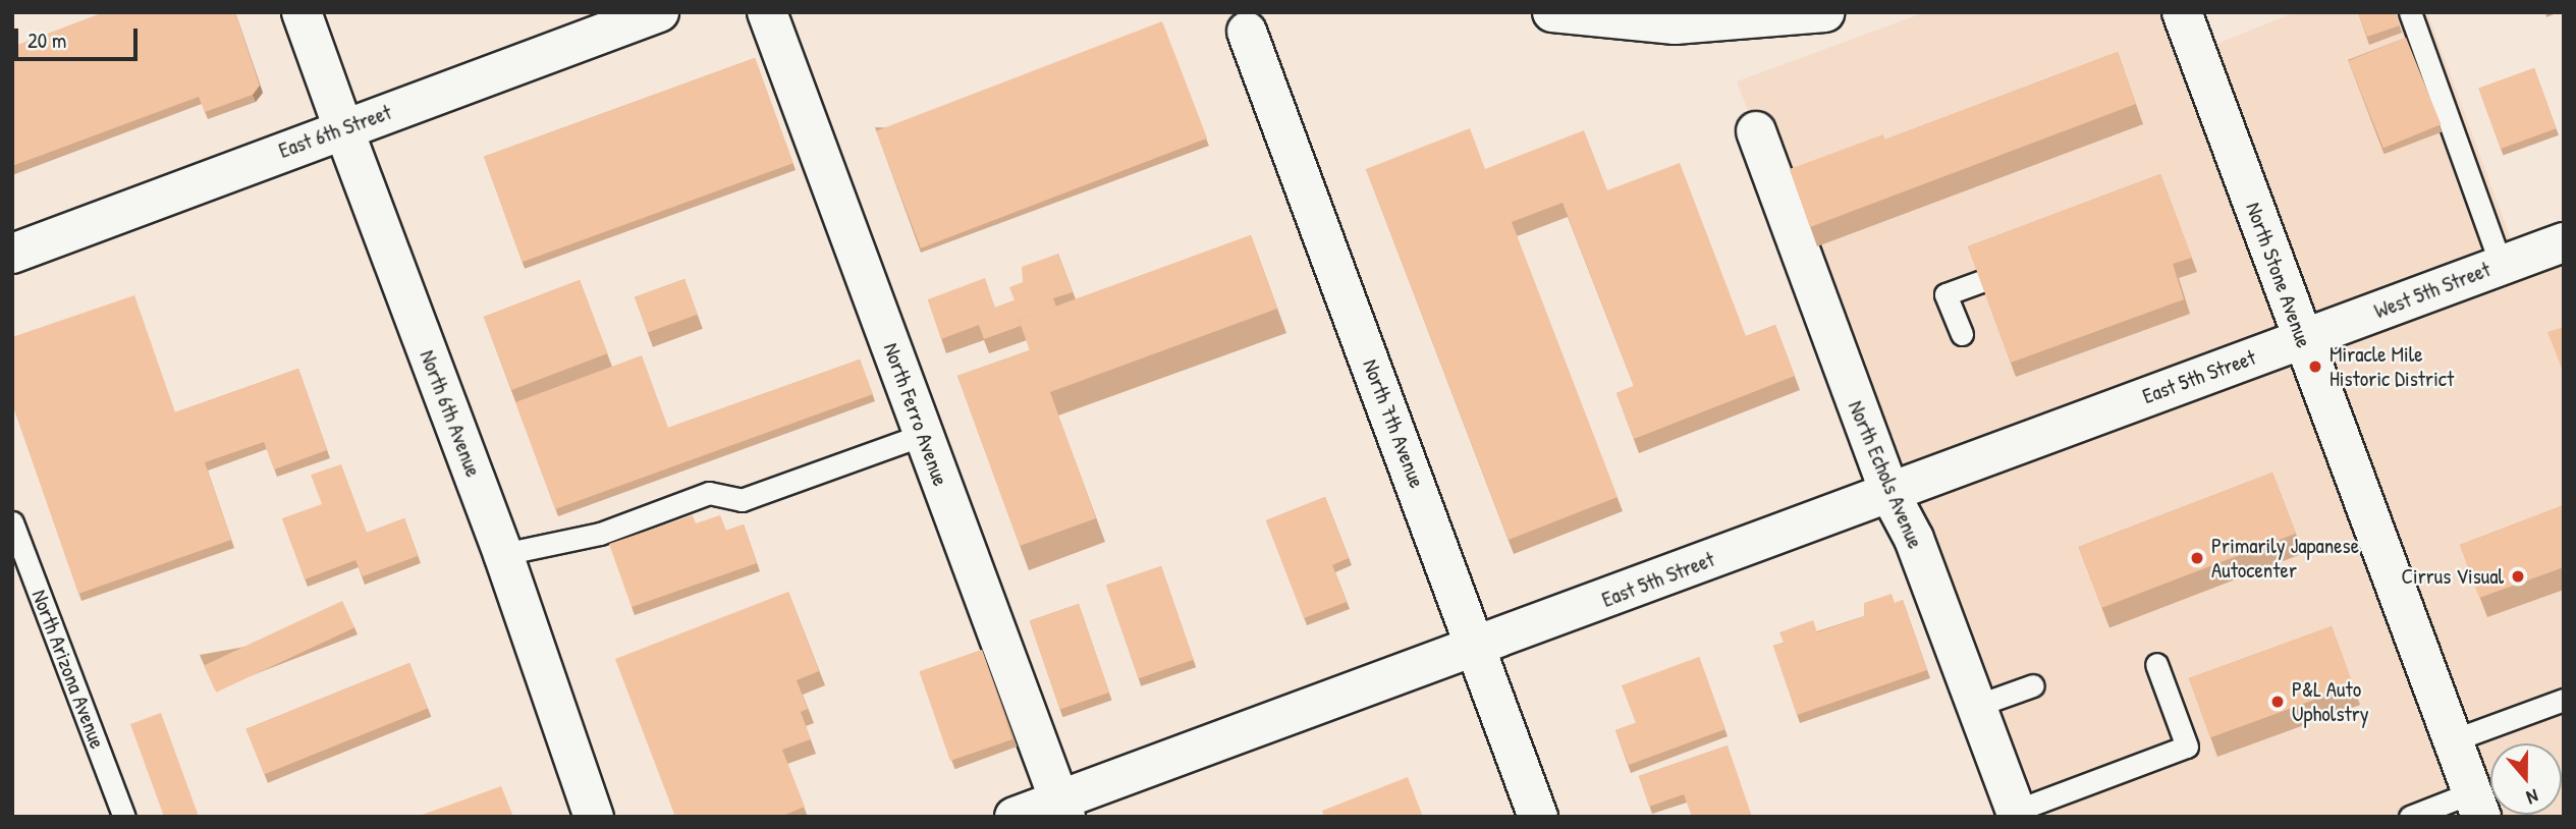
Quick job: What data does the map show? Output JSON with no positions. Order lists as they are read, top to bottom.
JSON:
{
  "streets": {
    "street": [
      "East 6th Street",
      "North Stone Avenue",
      "West 5th Street",
      "East 5th Street",
      "North 6th Avenue",
      "North Ferro Avenue",
      "North 7th Avenue",
      "North Echols Avenue"
    ],
    "lane": ["North Arizona Avenue"]
  },
  "crossings": [
    ["East 6th Street", "North 6th Avenue"],
    ["North Stone Avenue", "West 5th Street"],
    ["North Stone Avenue", "East 5th Street"],
    ["West 5th Street", "East 5th Street"],
    ["East 5th Street", "North Ferro Avenue"],
    ["East 5th Street", "North 7th Avenue"],
    ["East 5th Street", "North Echols Avenue"]
  ],
  "places": [
    "Miracle Mile Historic District",
    "Primarily Japanese Autocenter",
    "Cirrus Visual",
    "P&L Auto Upholstry"
  ],
  "scale_bar": "20 m",
  "north": "bottom"
}
